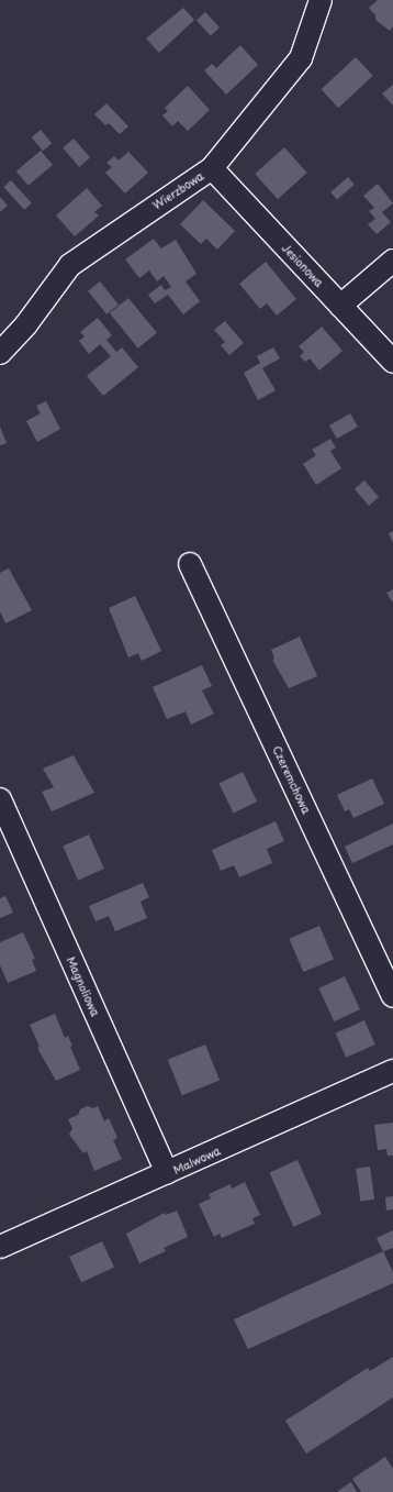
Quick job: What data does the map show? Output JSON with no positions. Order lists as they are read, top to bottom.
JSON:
{
  "streets": {
    "street": [
      "Wierzbowa",
      "Jesionowa",
      "Czeremchowa",
      "Magnoliowa",
      "Malwowa"
    ]
  },
  "crossings": [
    ["Wierzbowa", "Jesionowa"],
    ["Magnoliowa", "Malwowa"]
  ]
}
